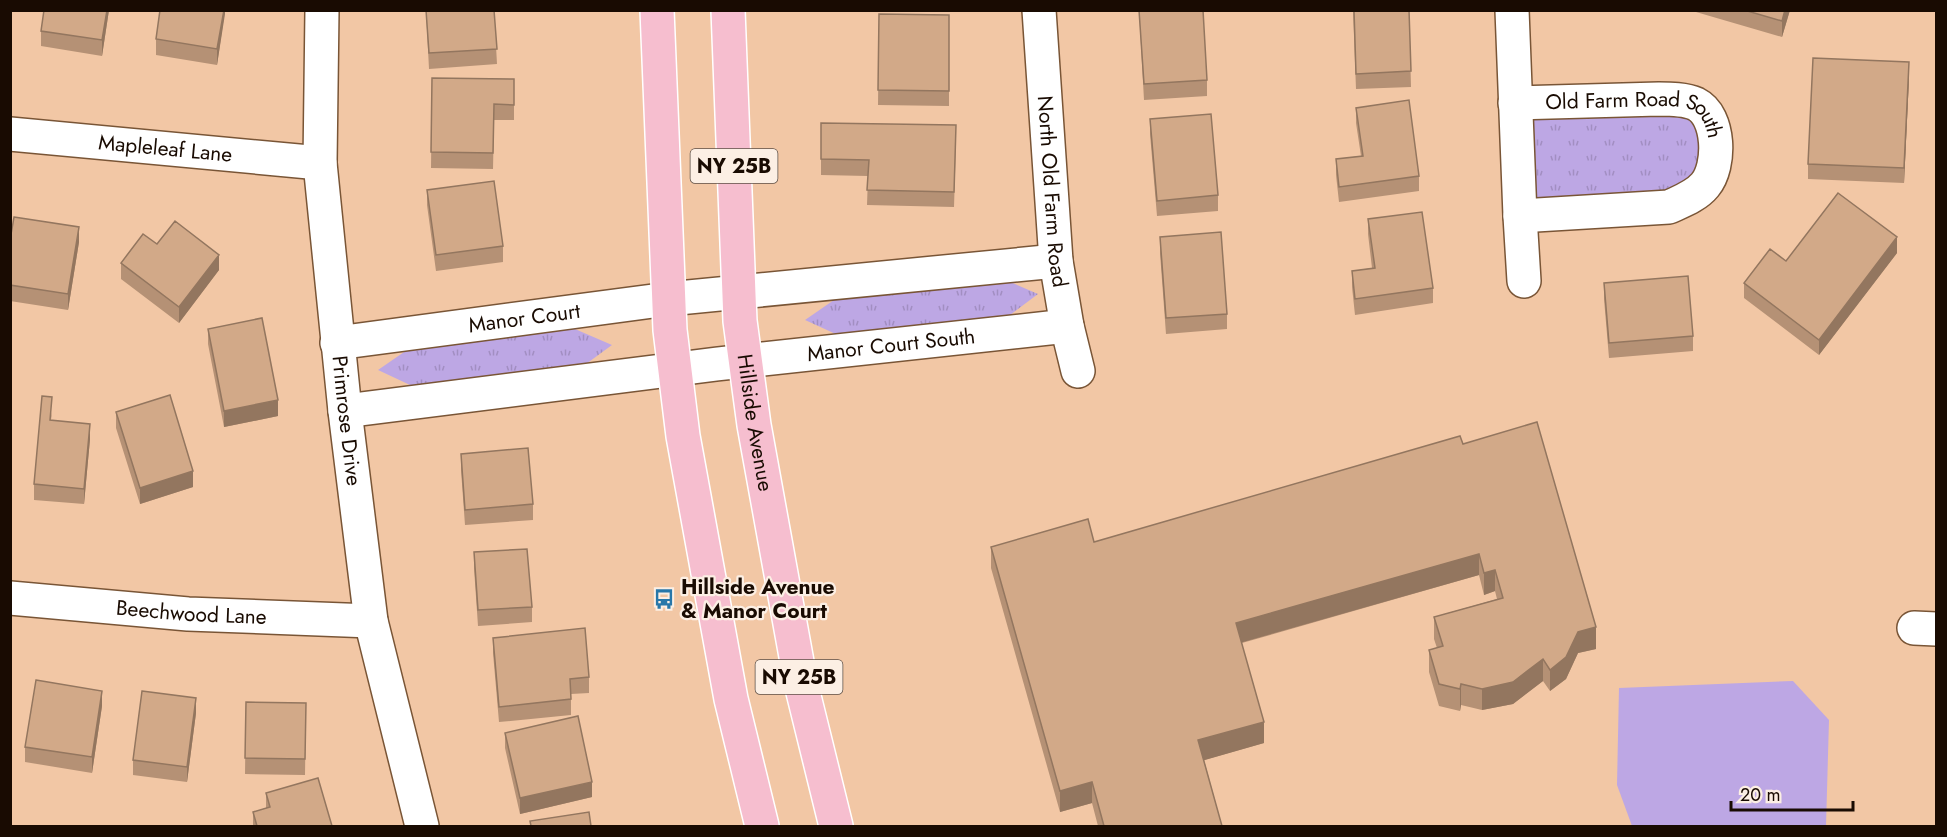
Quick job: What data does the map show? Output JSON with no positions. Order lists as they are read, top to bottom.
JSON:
{
  "streets": {
    "main road": ["NY 25B", "Hillside Avenue"],
    "street": [
      "Old Farm Road South",
      "Mapleleaf Lane",
      "North Old Farm Road",
      "Manor Court",
      "Manor Court South",
      "Primrose Drive",
      "Beechwood Lane"
    ]
  },
  "crossings": [
    ["Mapleleaf Lane", "Primrose Drive"],
    ["NY 25B", "Manor Court"],
    ["North Old Farm Road", "Manor Court South"],
    ["Manor Court", "Primrose Drive"],
    ["Manor Court", "Hillside Avenue"],
    ["Manor Court South", "Hillside Avenue"],
    ["Primrose Drive", "Beechwood Lane"]
  ],
  "places": {
    "bus stop": ["Hillside Avenue & Manor Court"]
  },
  "scale_bar": "20 m"
}
